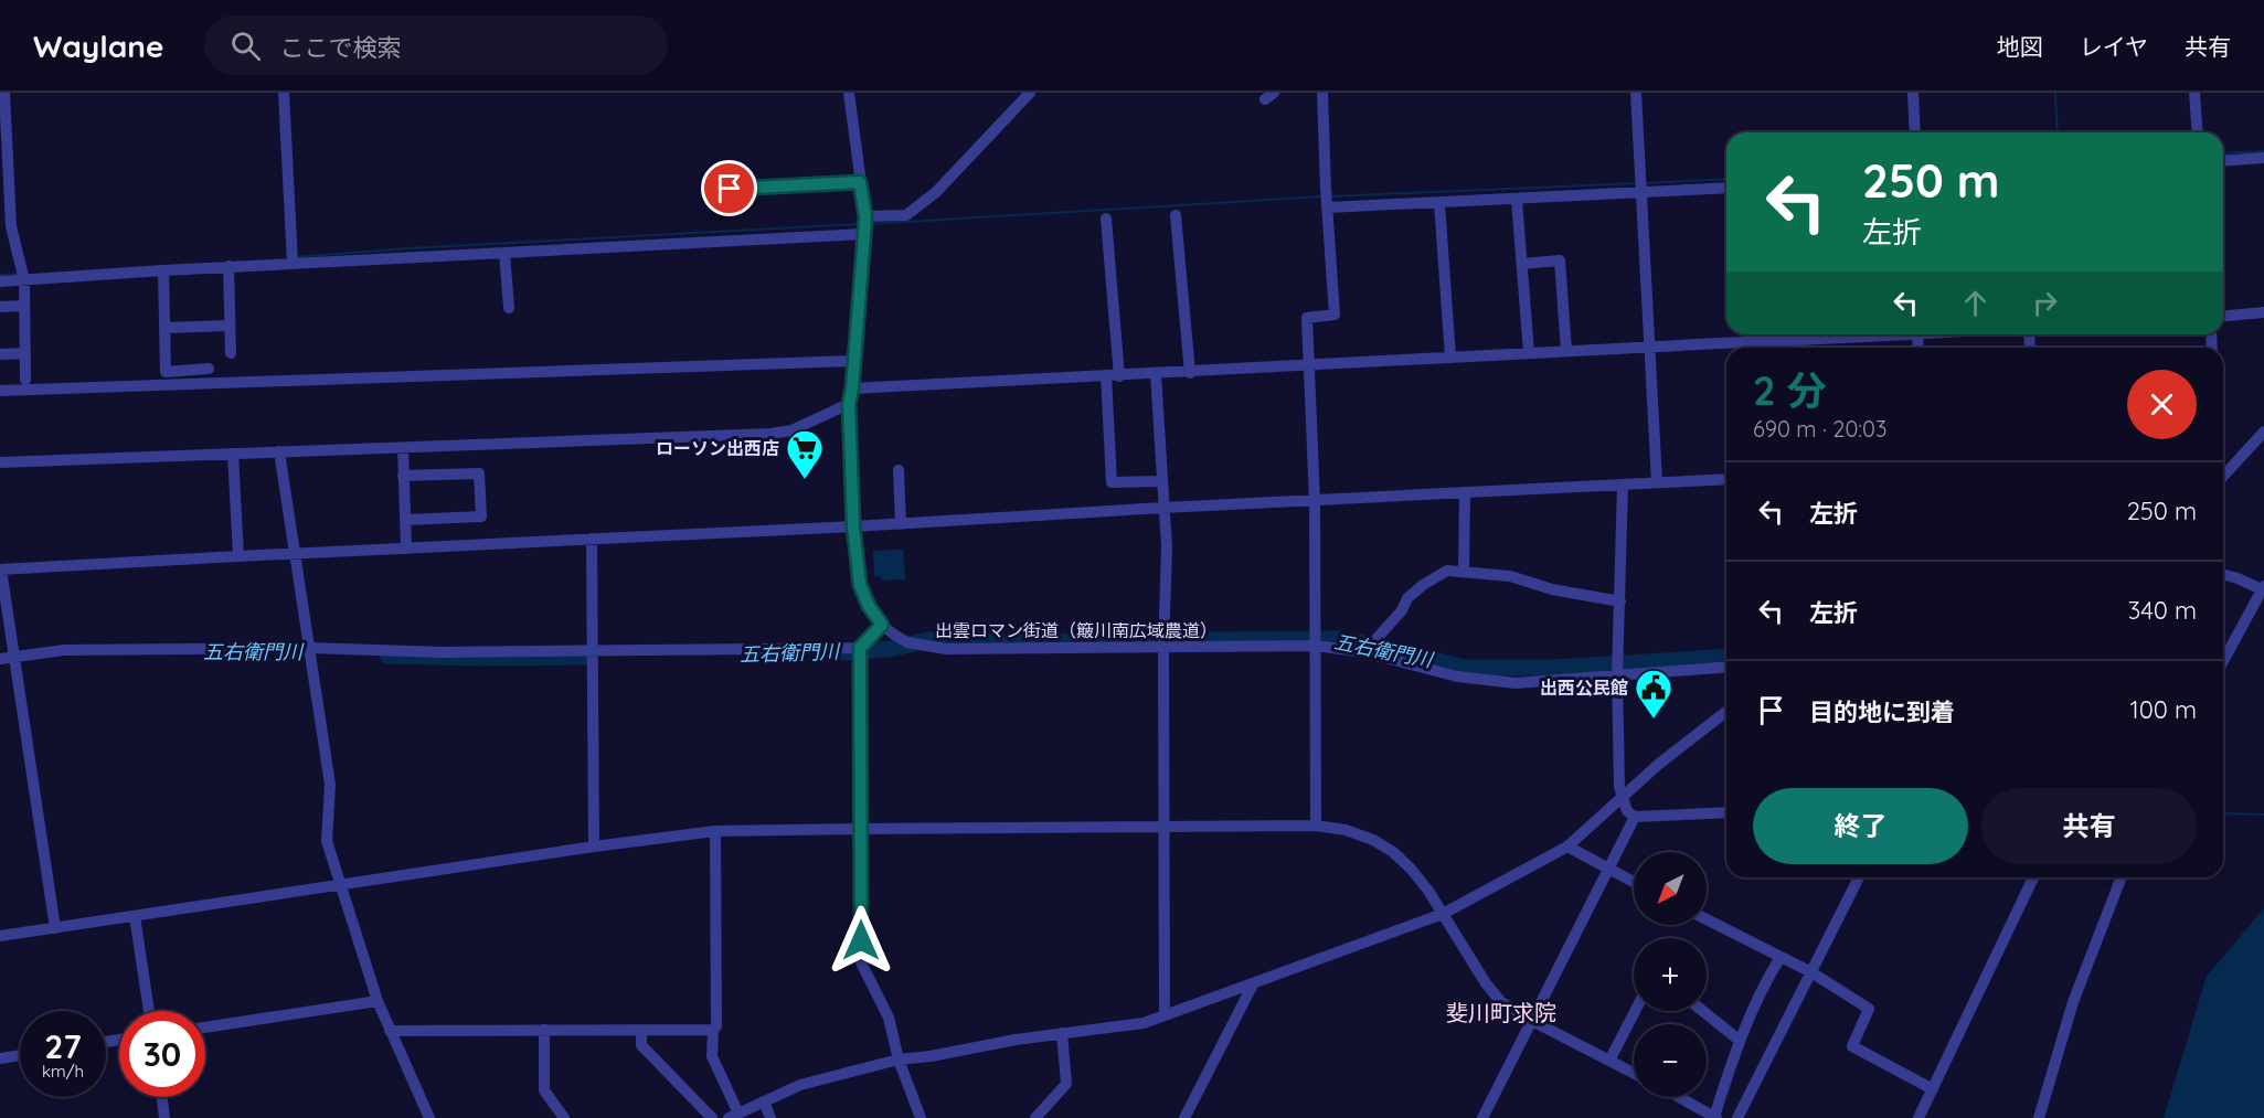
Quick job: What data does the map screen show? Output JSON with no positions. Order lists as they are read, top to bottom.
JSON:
{
  "streets": {
    "street": ["出雲ロマン街道（簸川南広域農道）"]
  },
  "districts": ["斐川町求院"],
  "water": ["五右衛門川"],
  "places": {
    "supermarket": ["ローソン出西店"],
    "public building": ["出西公民館"]
  },
  "north": "bottom left",
  "page": {
    "header": "Waylane",
    "search": "ここで検索",
    "nav": ["地図", "レイヤ", "共有"],
    "turn": ["250 m", "左折"],
    "heading": ["2 分", "690 m · 20:03"],
    "list": [
      {
        "name": "左折",
        "value": "250 m"
      },
      {
        "name": "左折",
        "value": "340 m"
      },
      {
        "name": "目的地に到着",
        "value": "100 m"
      }
    ],
    "buttons": ["終了", "共有"],
    "map_buttons": ["+", "−"],
    "speed": "27 km/h",
    "limit": "30"
  }
}
